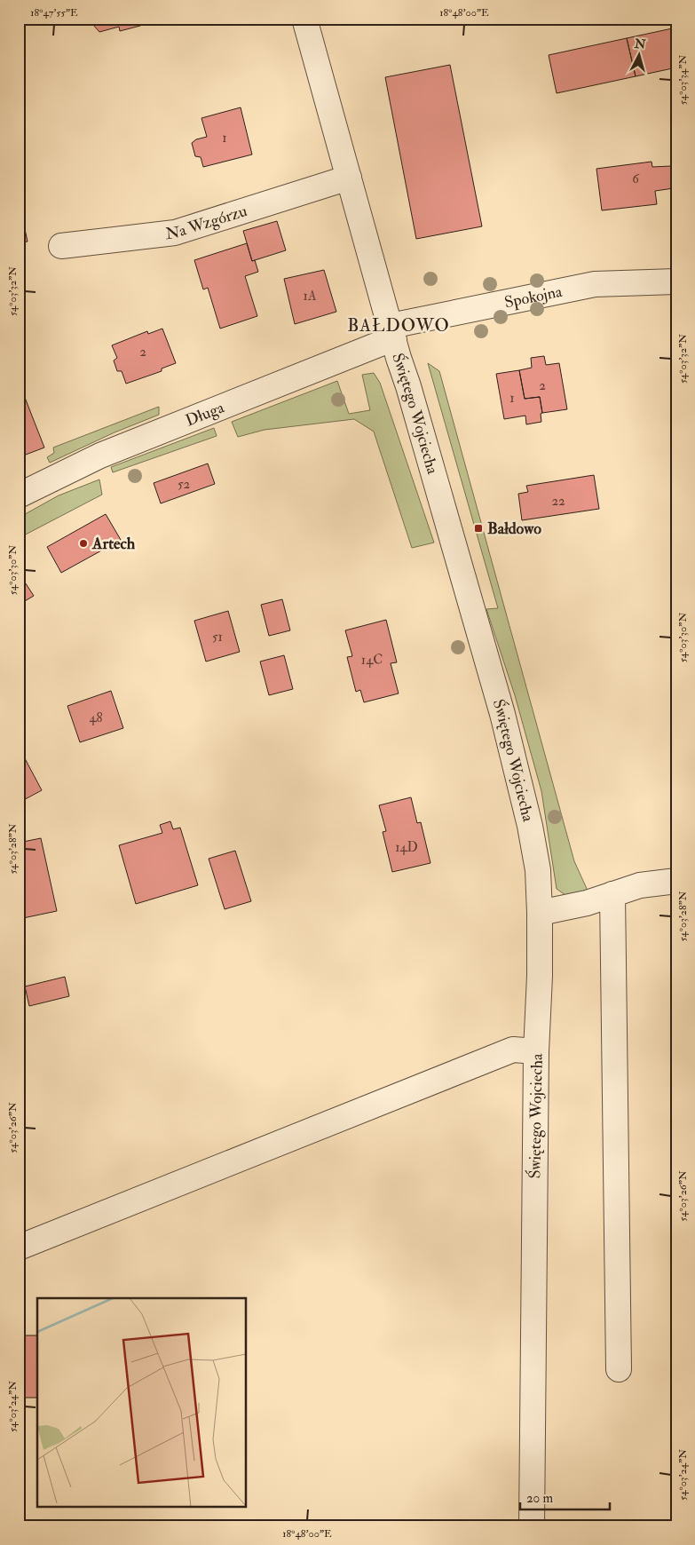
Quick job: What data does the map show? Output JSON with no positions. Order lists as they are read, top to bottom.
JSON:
{
  "streets": {
    "street": [
      "Na Wzgórzu",
      "Spokojna",
      "Długa",
      "Świętego Wojciecha"
    ]
  },
  "crossings": [
    ["Na Wzgórzu", "Świętego Wojciecha"],
    ["Spokojna", "Długa"],
    ["Spokojna", "Świętego Wojciecha"],
    ["Długa", "Świętego Wojciecha"]
  ],
  "districts": ["BAŁDOWO"],
  "places": {
    "transit": ["Bałdowo"],
    "other": ["Artech"]
  },
  "house_numbers": [
    "1",
    "6",
    "1A",
    "2",
    "2",
    "1",
    "52",
    "22",
    "51",
    "14C",
    "48",
    "14D"
  ],
  "scale_bar": "20 m",
  "north": "top",
  "coordinates": [
    "18°47'55\"E",
    "18°48'00\"E",
    "54°03'34\"N",
    "54°03'32\"N",
    "54°03'30\"N",
    "54°03'28\"N",
    "54°03'26\"N",
    "54°03'24\"N"
  ]
}
